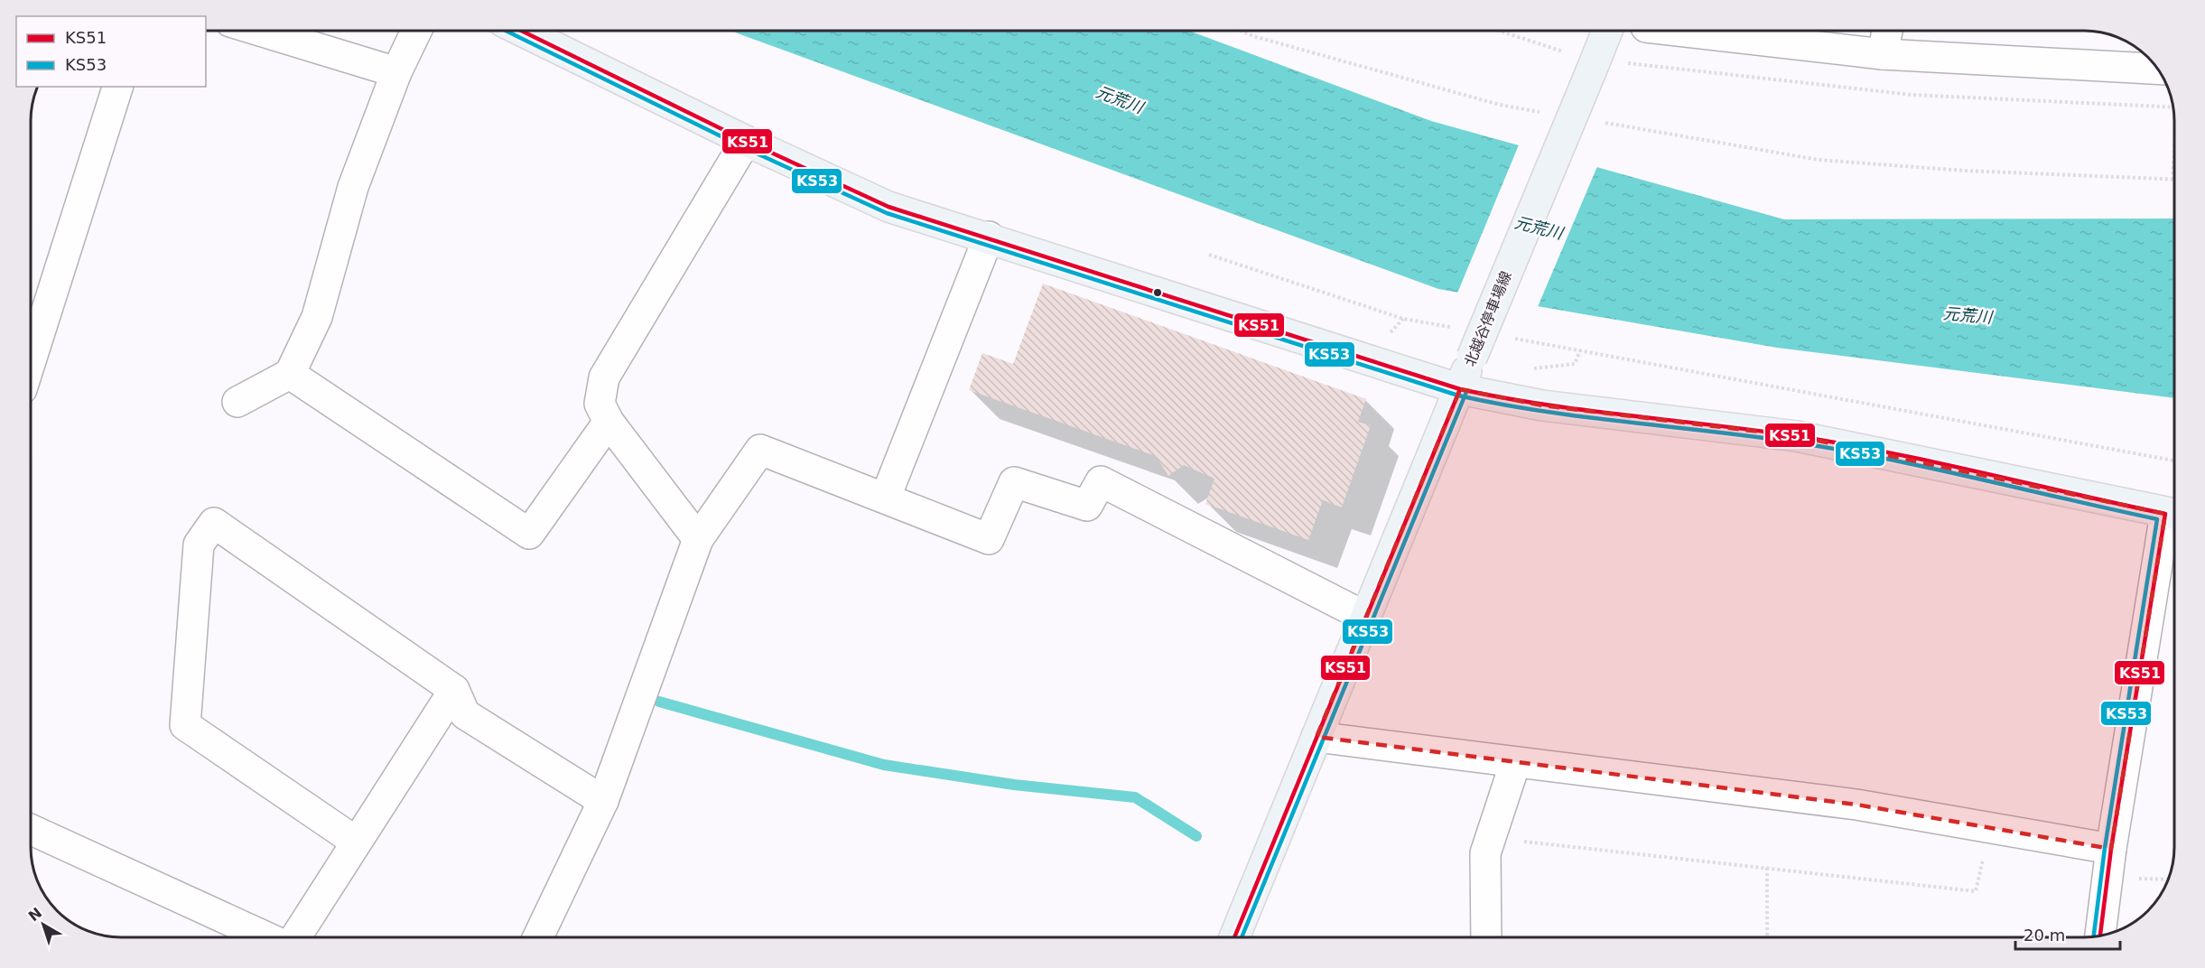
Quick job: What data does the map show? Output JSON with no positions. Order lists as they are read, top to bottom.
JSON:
{
  "streets": {
    "main road": ["北越谷停車場線"]
  },
  "water": ["元荒川"],
  "lines": ["transit line KS51", "transit line KS53"],
  "legend": ["KS51", "KS53"],
  "scale_bar": "20 m",
  "north": "top left"
}
